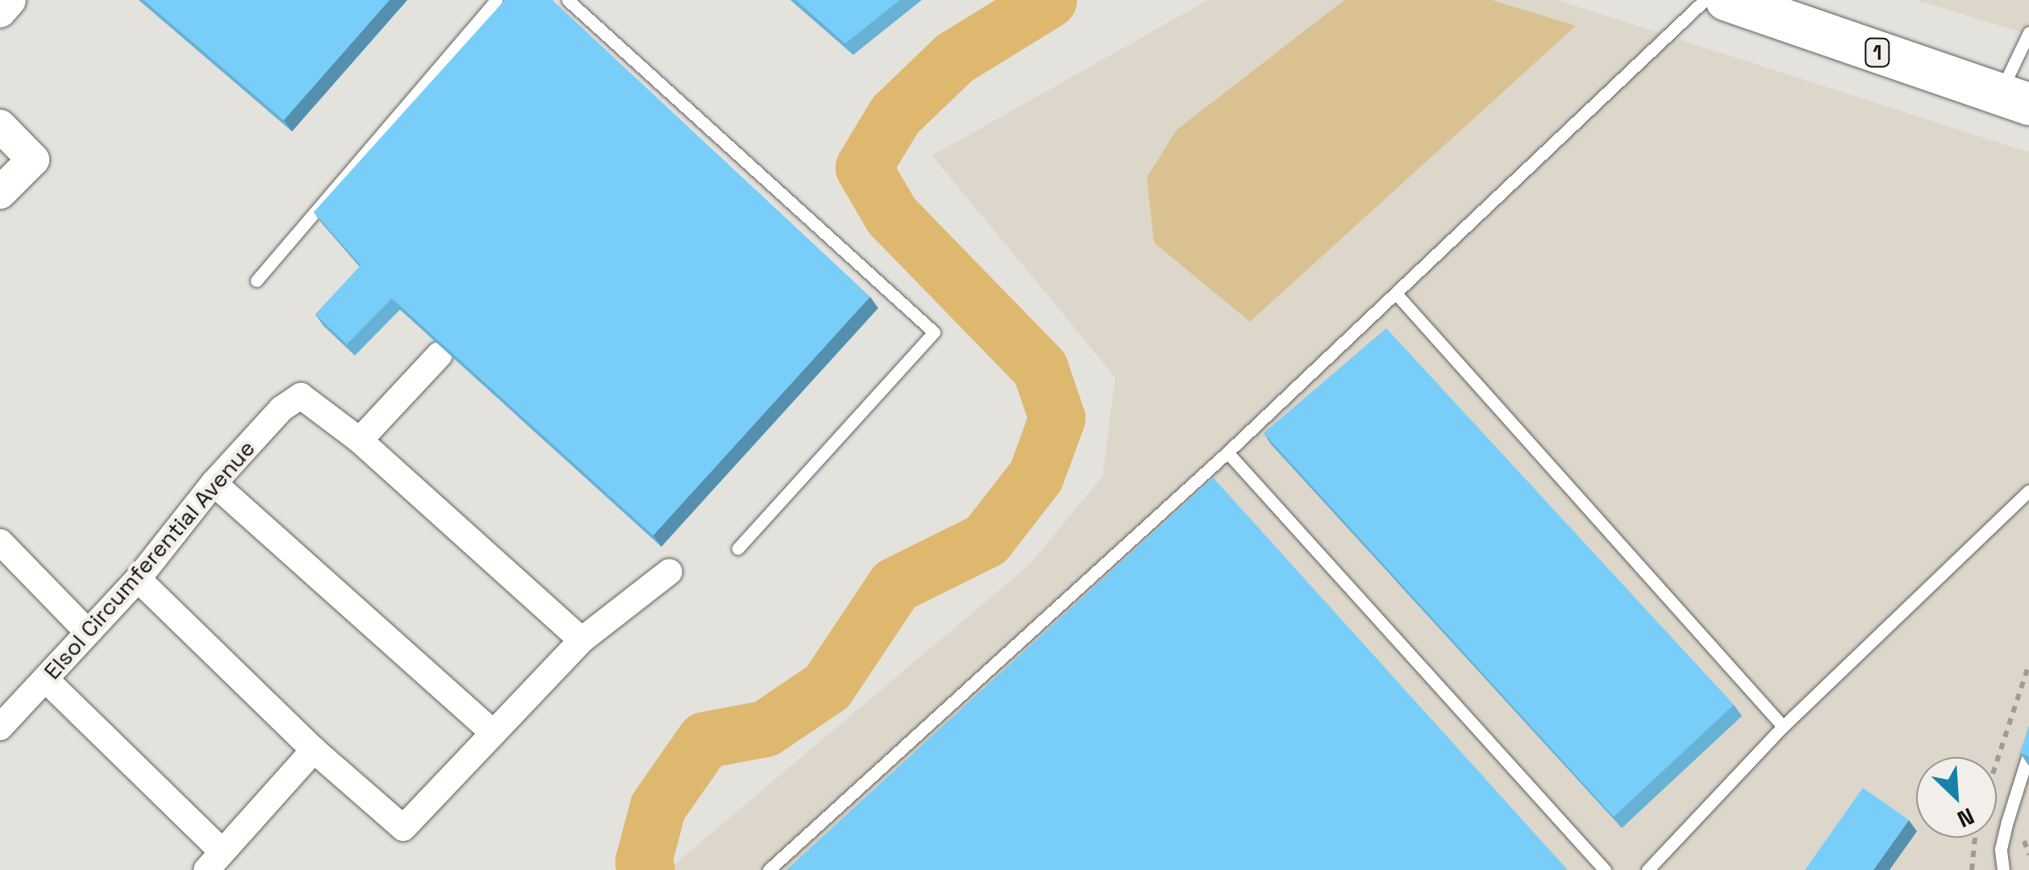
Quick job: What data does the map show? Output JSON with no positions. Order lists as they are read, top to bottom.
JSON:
{
  "streets": {
    "highway": ["1"],
    "street": ["Elsol Circumferential Avenue"]
  },
  "north": "bottom right"
}
